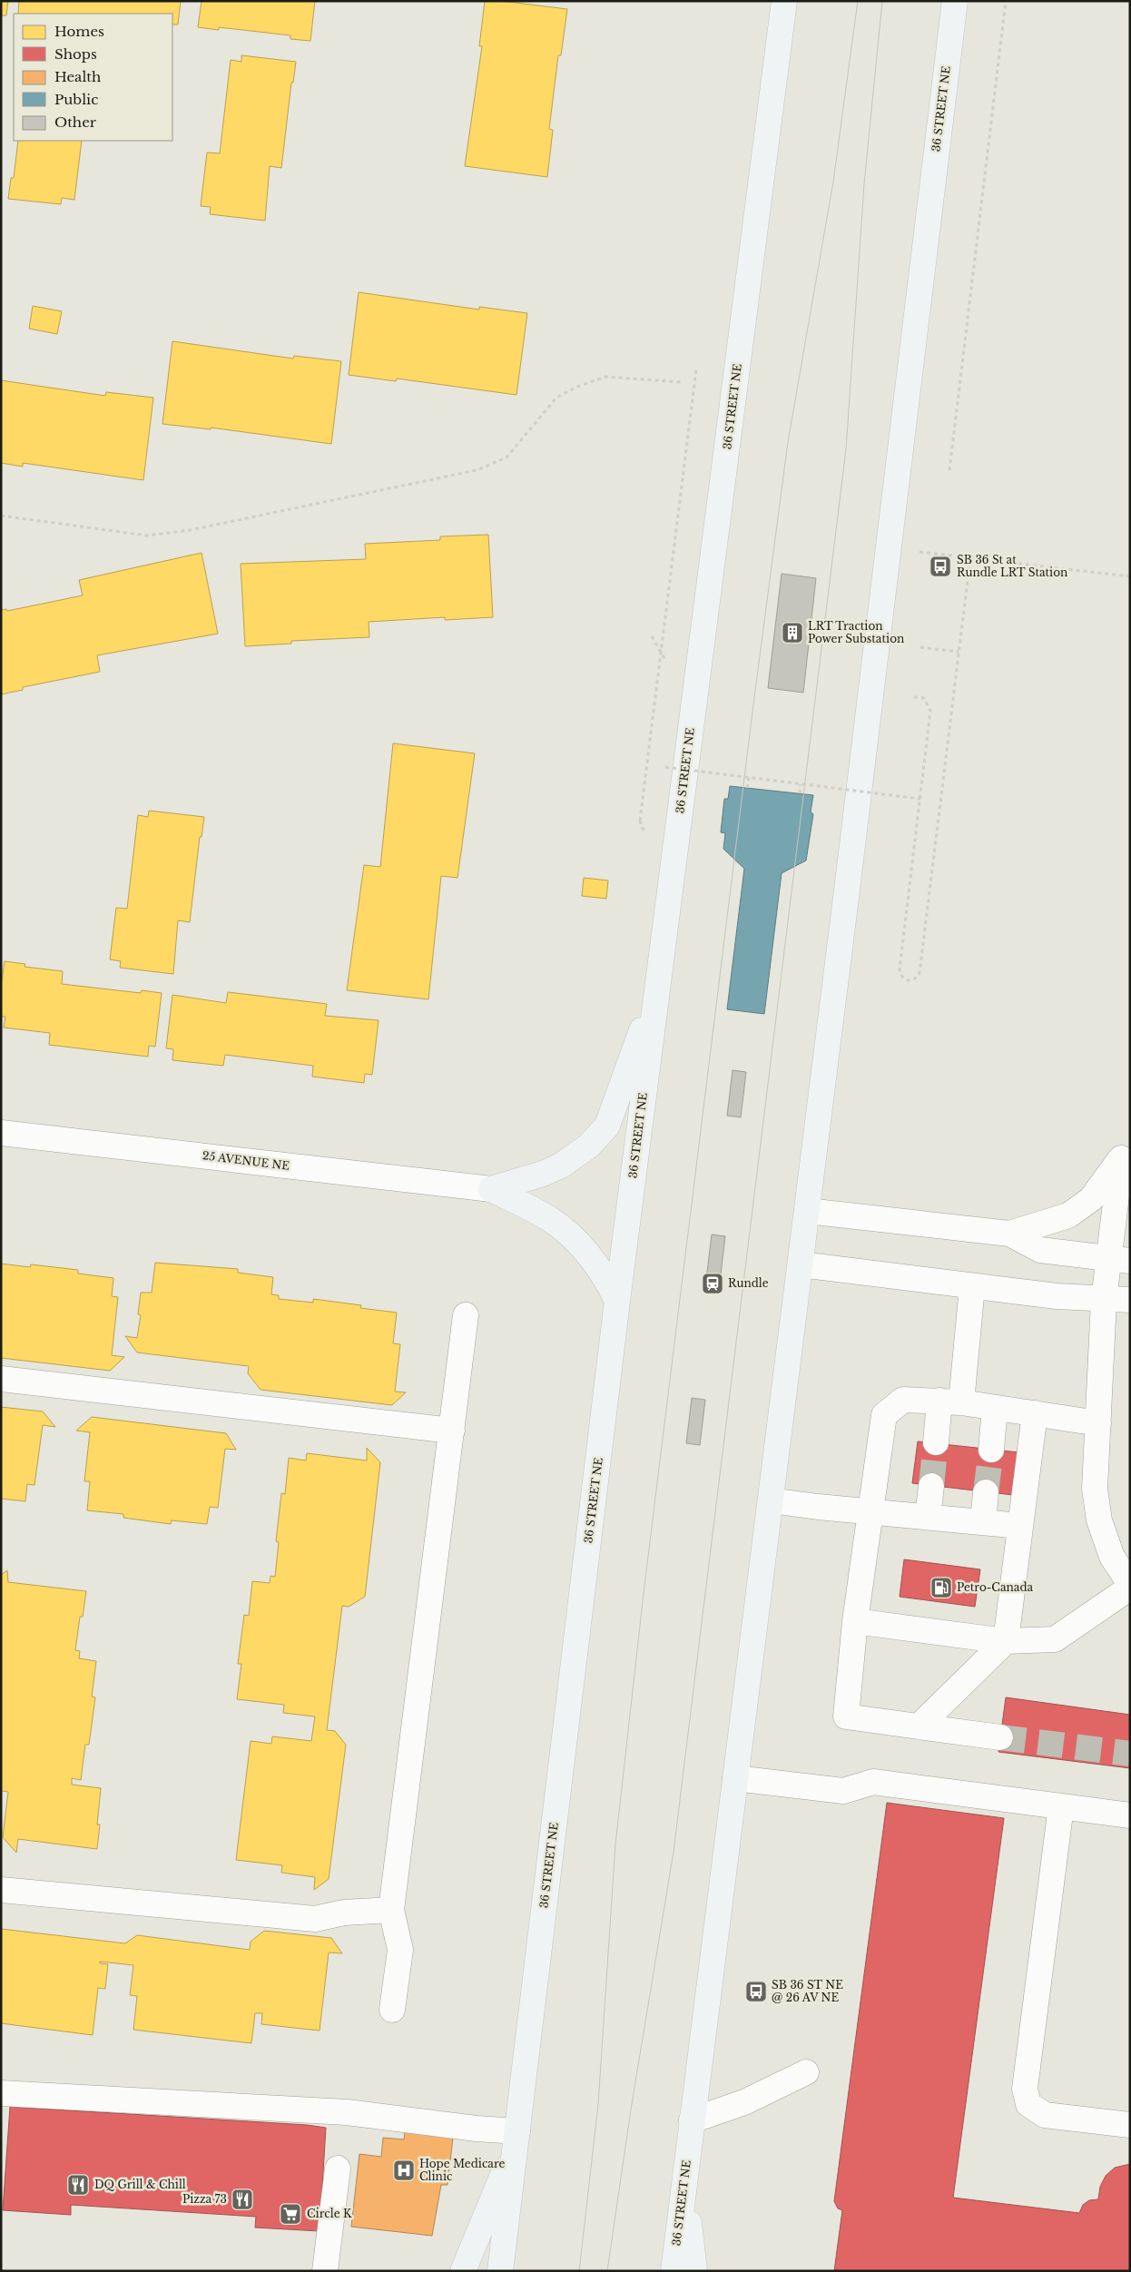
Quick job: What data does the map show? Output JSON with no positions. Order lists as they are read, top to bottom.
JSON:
{
  "streets": {
    "main road": ["36 STREET NE"],
    "street": ["25 AVENUE NE"]
  },
  "places": {
    "bus stop": ["SB 36 St at Rundle LRT Station", "SB 36 ST NE @ 26 AV NE"],
    "building": ["LRT Traction Power Substation"],
    "station": ["Rundle"],
    "fuel station": ["Petro-Canada"],
    "hospital": ["Hope Medicare Clinic"],
    "restaurant": ["DQ Grill & Chill", "Pizza 73"],
    "supermarket": ["Circle K"]
  },
  "legend": [
    "Homes",
    "Shops",
    "Health",
    "Public",
    "Other"
  ]
}
